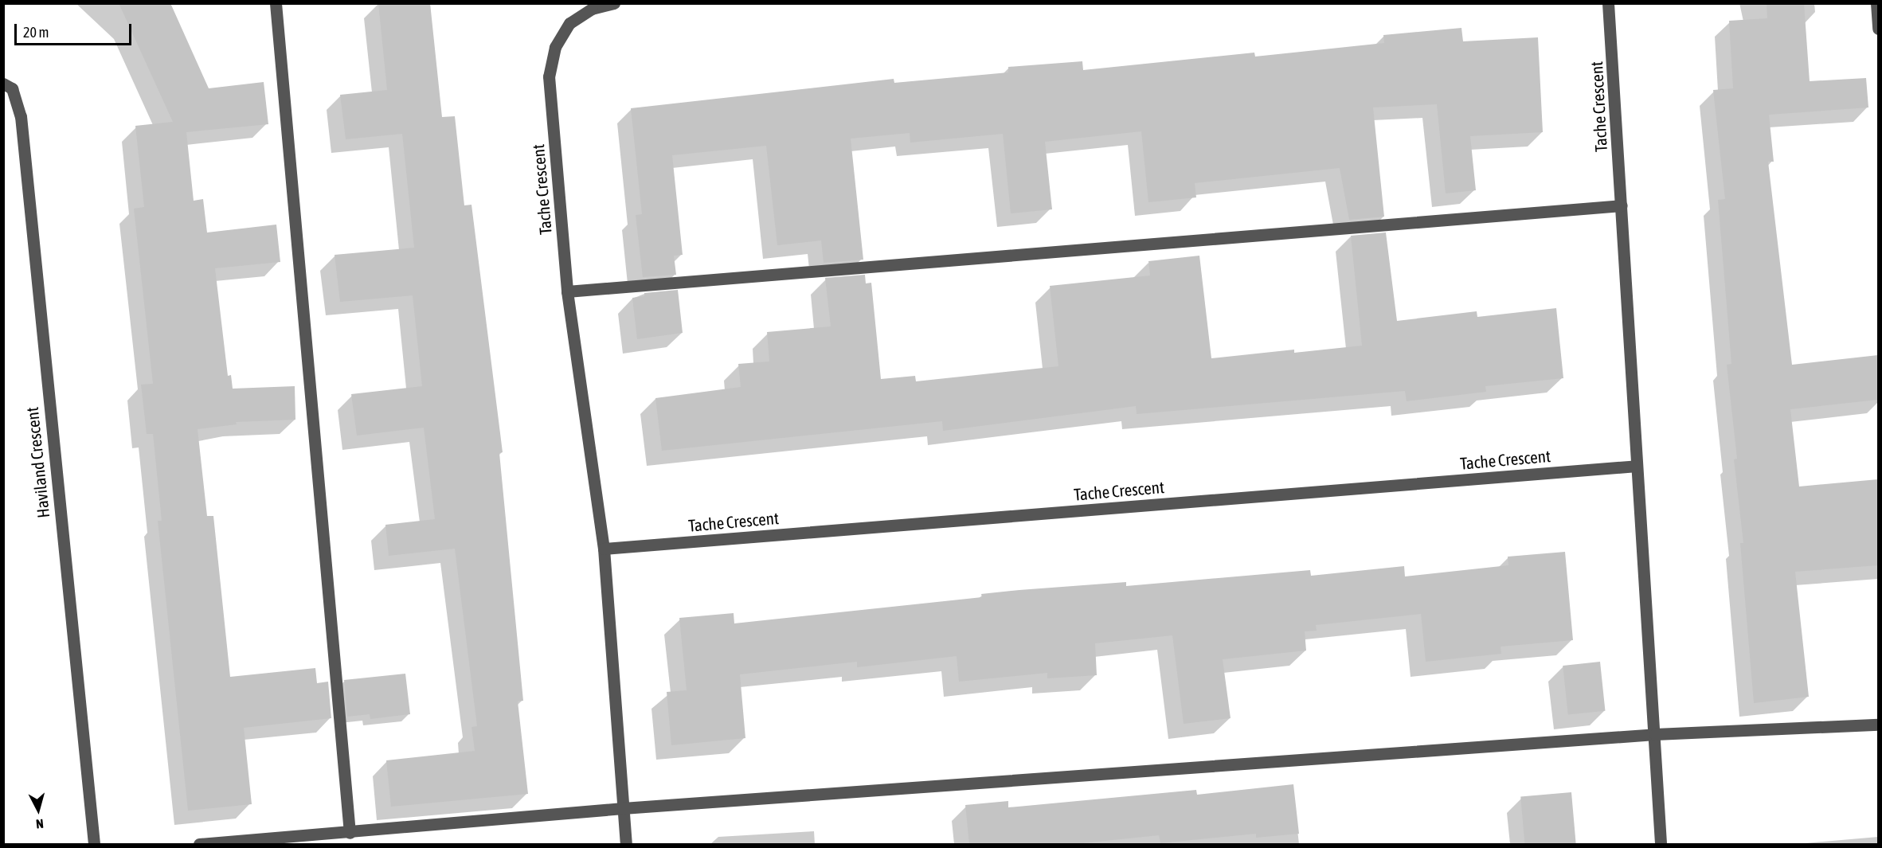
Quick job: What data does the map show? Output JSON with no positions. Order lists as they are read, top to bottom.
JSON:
{
  "streets": {
    "street": ["Tache Crescent", "Haviland Crescent"]
  },
  "scale_bar": "20 m",
  "north": "bottom"
}
